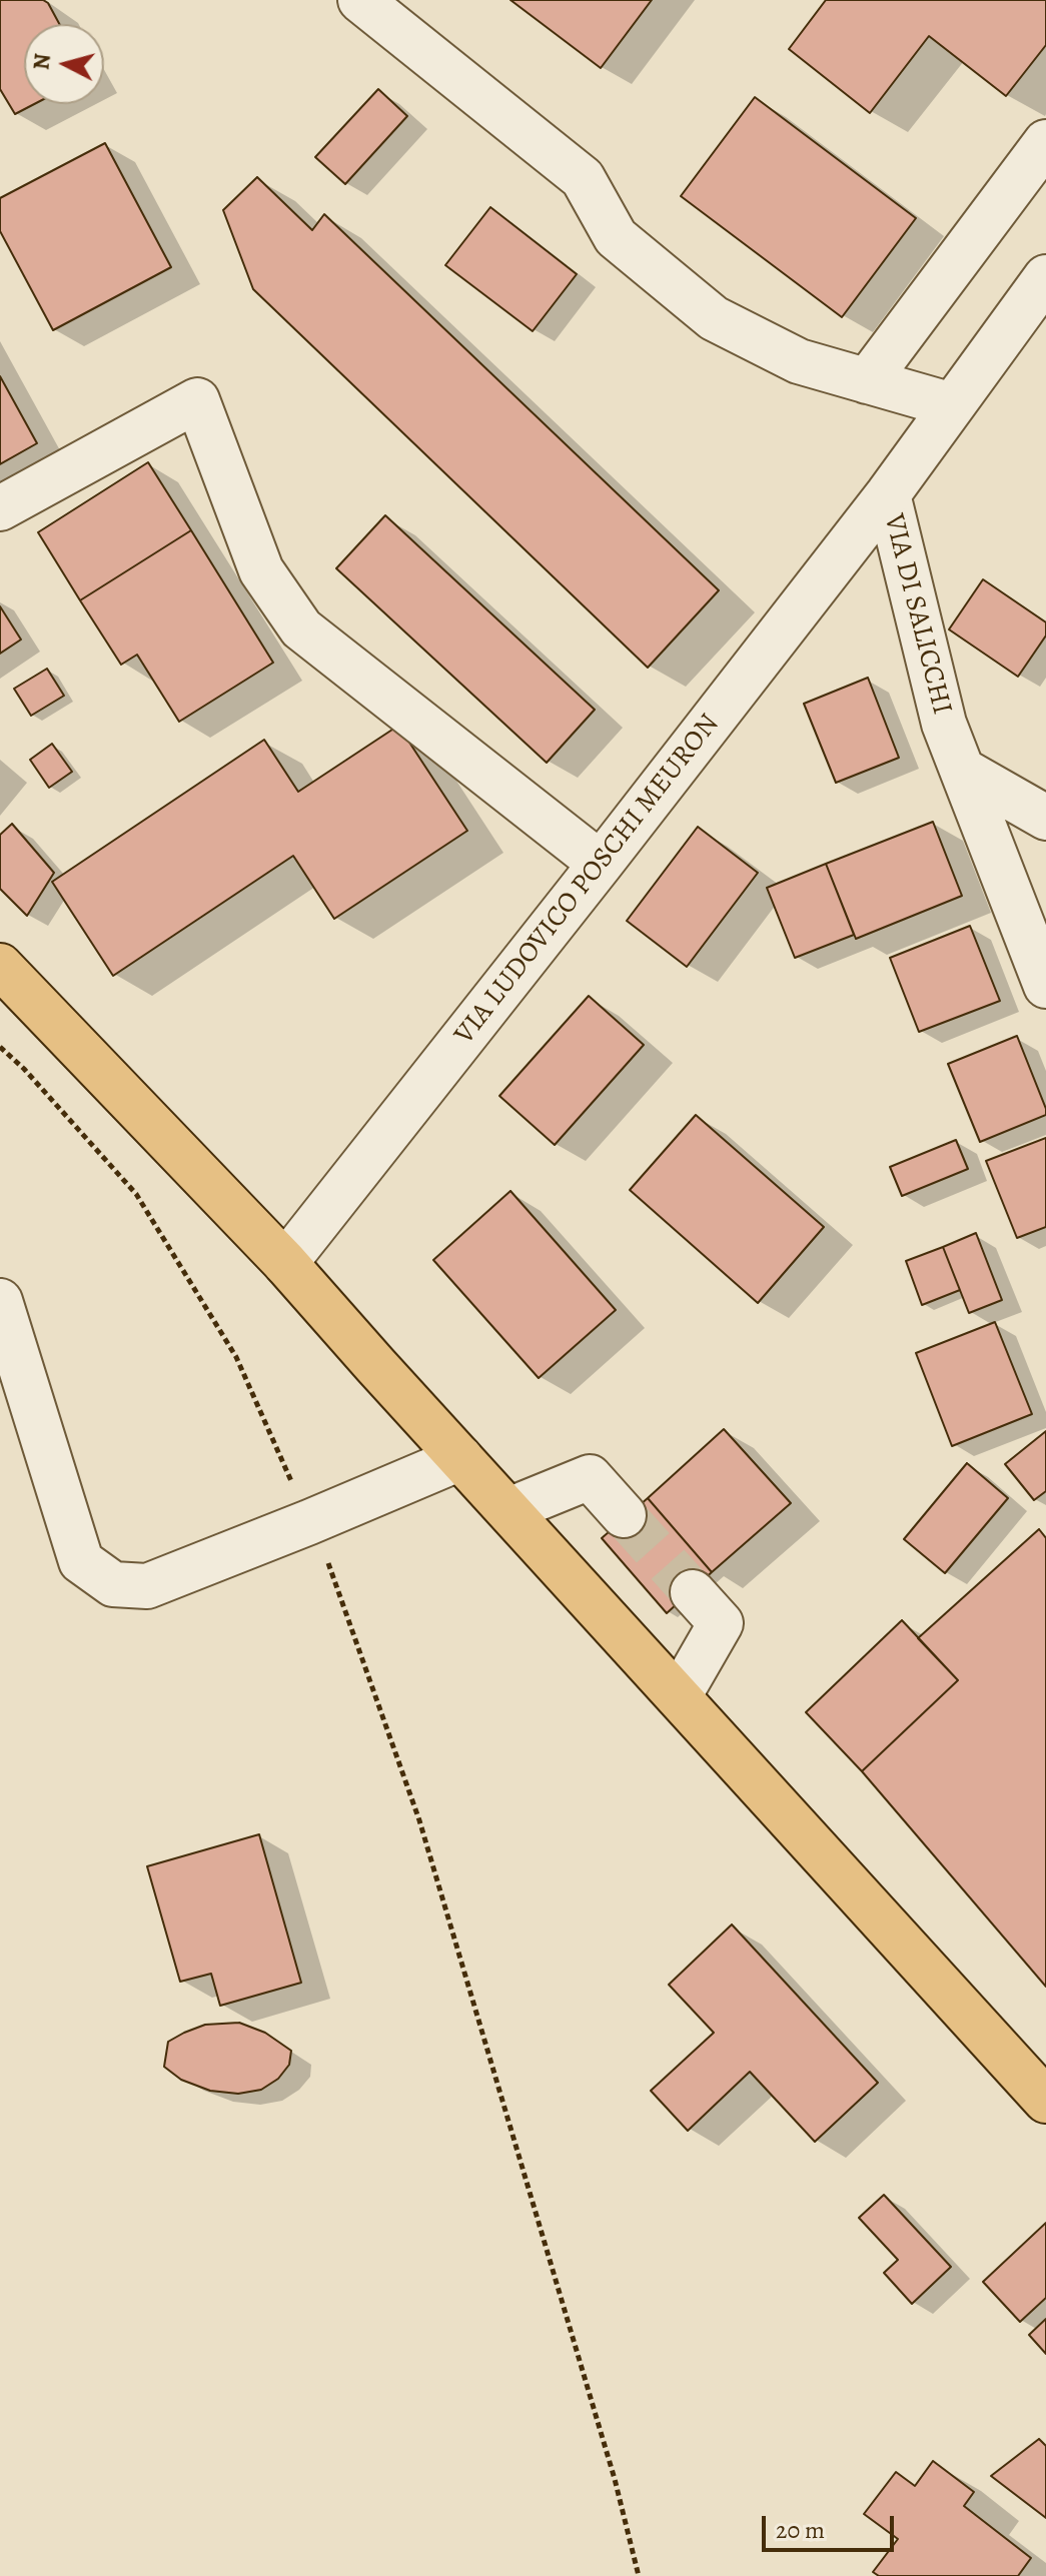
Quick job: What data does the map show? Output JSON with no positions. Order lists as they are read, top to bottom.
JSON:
{
  "streets": {
    "street": ["VIA DI SALICCHI", "VIA LUDOVICO POSCHI MEURON"]
  },
  "crossings": [
    ["VIA DI SALICCHI", "VIA LUDOVICO POSCHI MEURON"]
  ],
  "scale_bar": "20 m",
  "north": "left"
}
